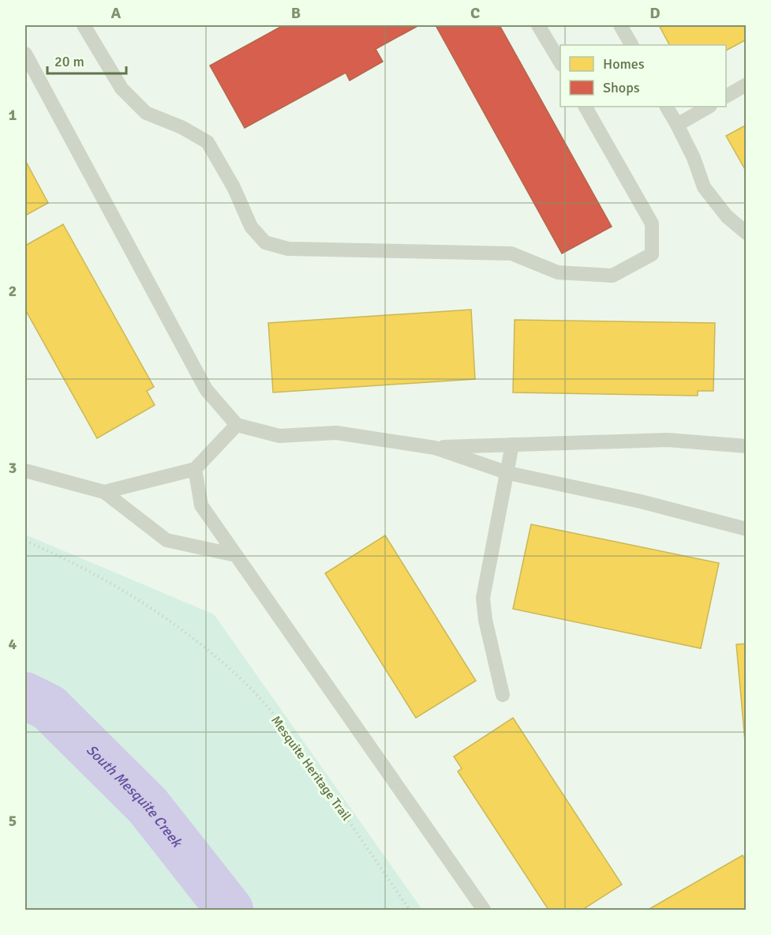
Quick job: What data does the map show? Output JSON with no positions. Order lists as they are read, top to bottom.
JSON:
{
  "streets": {
    "path": ["Mesquite Heritage Trail"]
  },
  "water": ["South Mesquite Creek"],
  "legend": ["Homes", "Shops"],
  "scale_bar": "20 m",
  "grid": {
    "columns": [
      "A",
      "B",
      "C",
      "D"
    ],
    "rows": [
      "1",
      "2",
      "3",
      "4",
      "5"
    ]
  }
}
